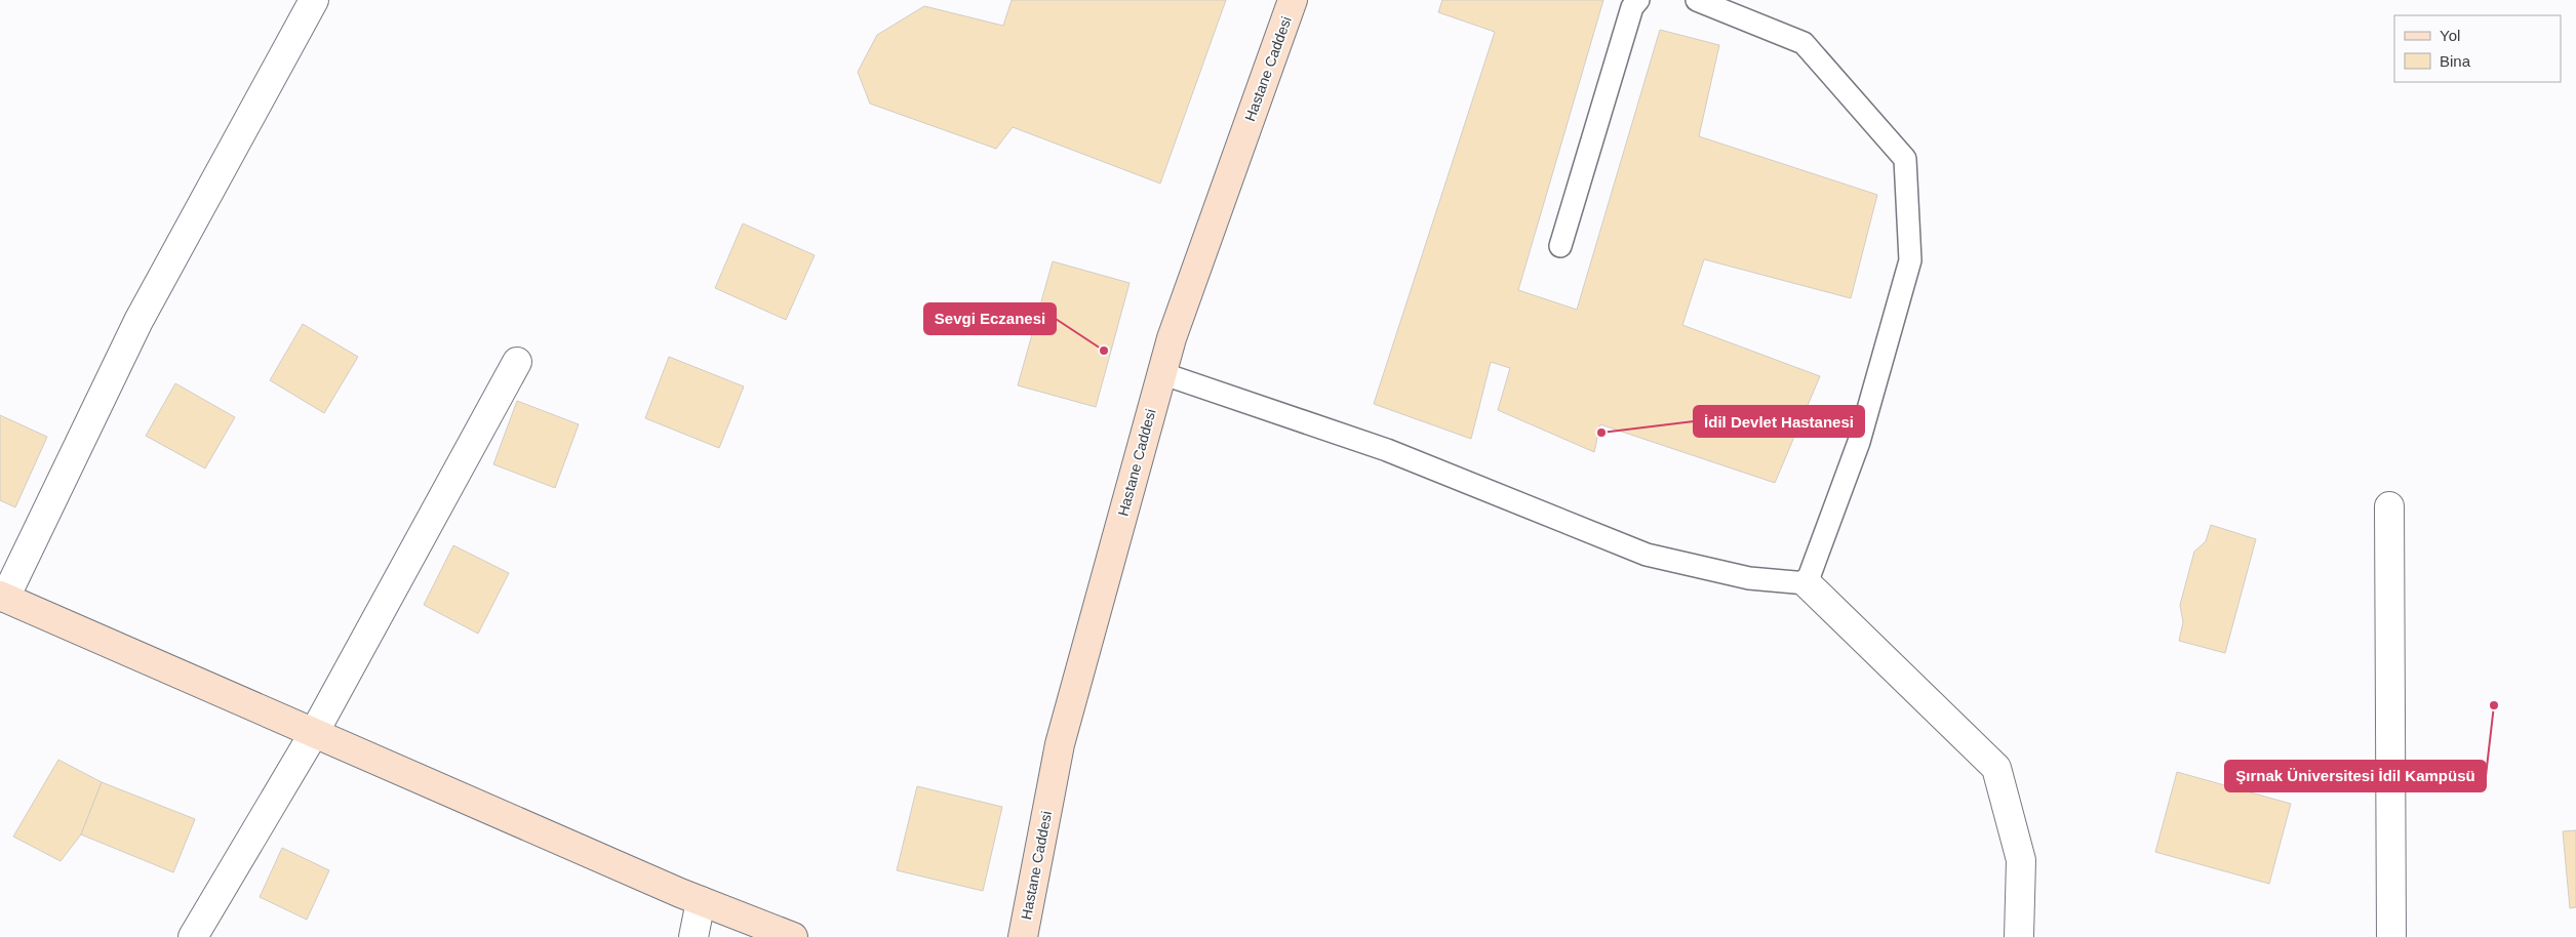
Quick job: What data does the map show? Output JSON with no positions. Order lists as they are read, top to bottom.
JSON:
{
  "streets": {
    "street": ["Hastane Caddesi"]
  },
  "places": ["Sevgi Eczanesi", "İdil Devlet Hastanesi", "Şırnak Üniversitesi İdil Kampüsü"],
  "legend": ["Yol", "Bina"]
}
